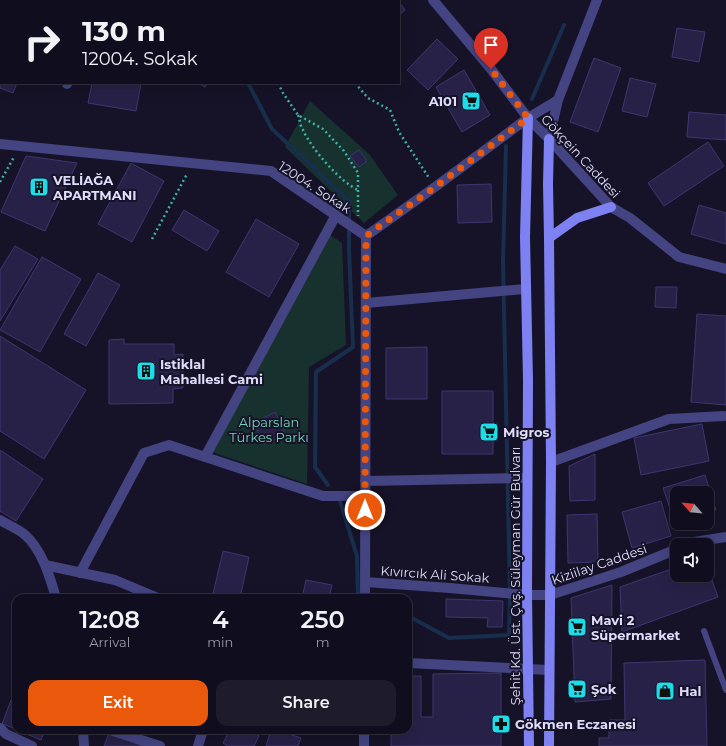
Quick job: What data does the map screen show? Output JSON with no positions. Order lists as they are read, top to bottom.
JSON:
{
  "streets": {
    "main road": ["Şehit Kd. Üst. Çvş. Süleyman Gür Bulvarı"],
    "street": [
      "Gökçein Caddesi",
      "12004. Sokak",
      "Kiziilay Caddesi",
      "Kıvırcık Ali Sokak"
    ]
  },
  "crossings": [
    ["Gökçein Caddesi", "Şehit Kd. Üst. Çvş. Süleyman Gür Bulvarı"],
    ["Kiziilay Caddesi", "Kıvırcık Ali Sokak"],
    ["Kiziilay Caddesi", "Şehit Kd. Üst. Çvş. Süleyman Gür Bulvarı"],
    ["Kıvırcık Ali Sokak", "Şehit Kd. Üst. Çvş. Süleyman Gür Bulvarı"]
  ],
  "parks": ["Alparslan Türkes Parkı"],
  "places": {
    "supermarket": [
      "A101",
      "Migros",
      "Mavi 2 Süpermarket",
      "Şok"
    ],
    "building": ["VELİAĞA APARTMANI", "Istiklal Mahallesi Cami"],
    "shop": ["Hal"],
    "pharmacy": ["Gökmen Eczanesi"]
  },
  "north": "top left",
  "page": {
    "turn": ["130 m", "12004. Sokak"],
    "eta": [
      "12:08",
      "Arrival",
      "4",
      "min",
      "250",
      "m"
    ],
    "buttons": ["Exit", "Share"]
  }
}
